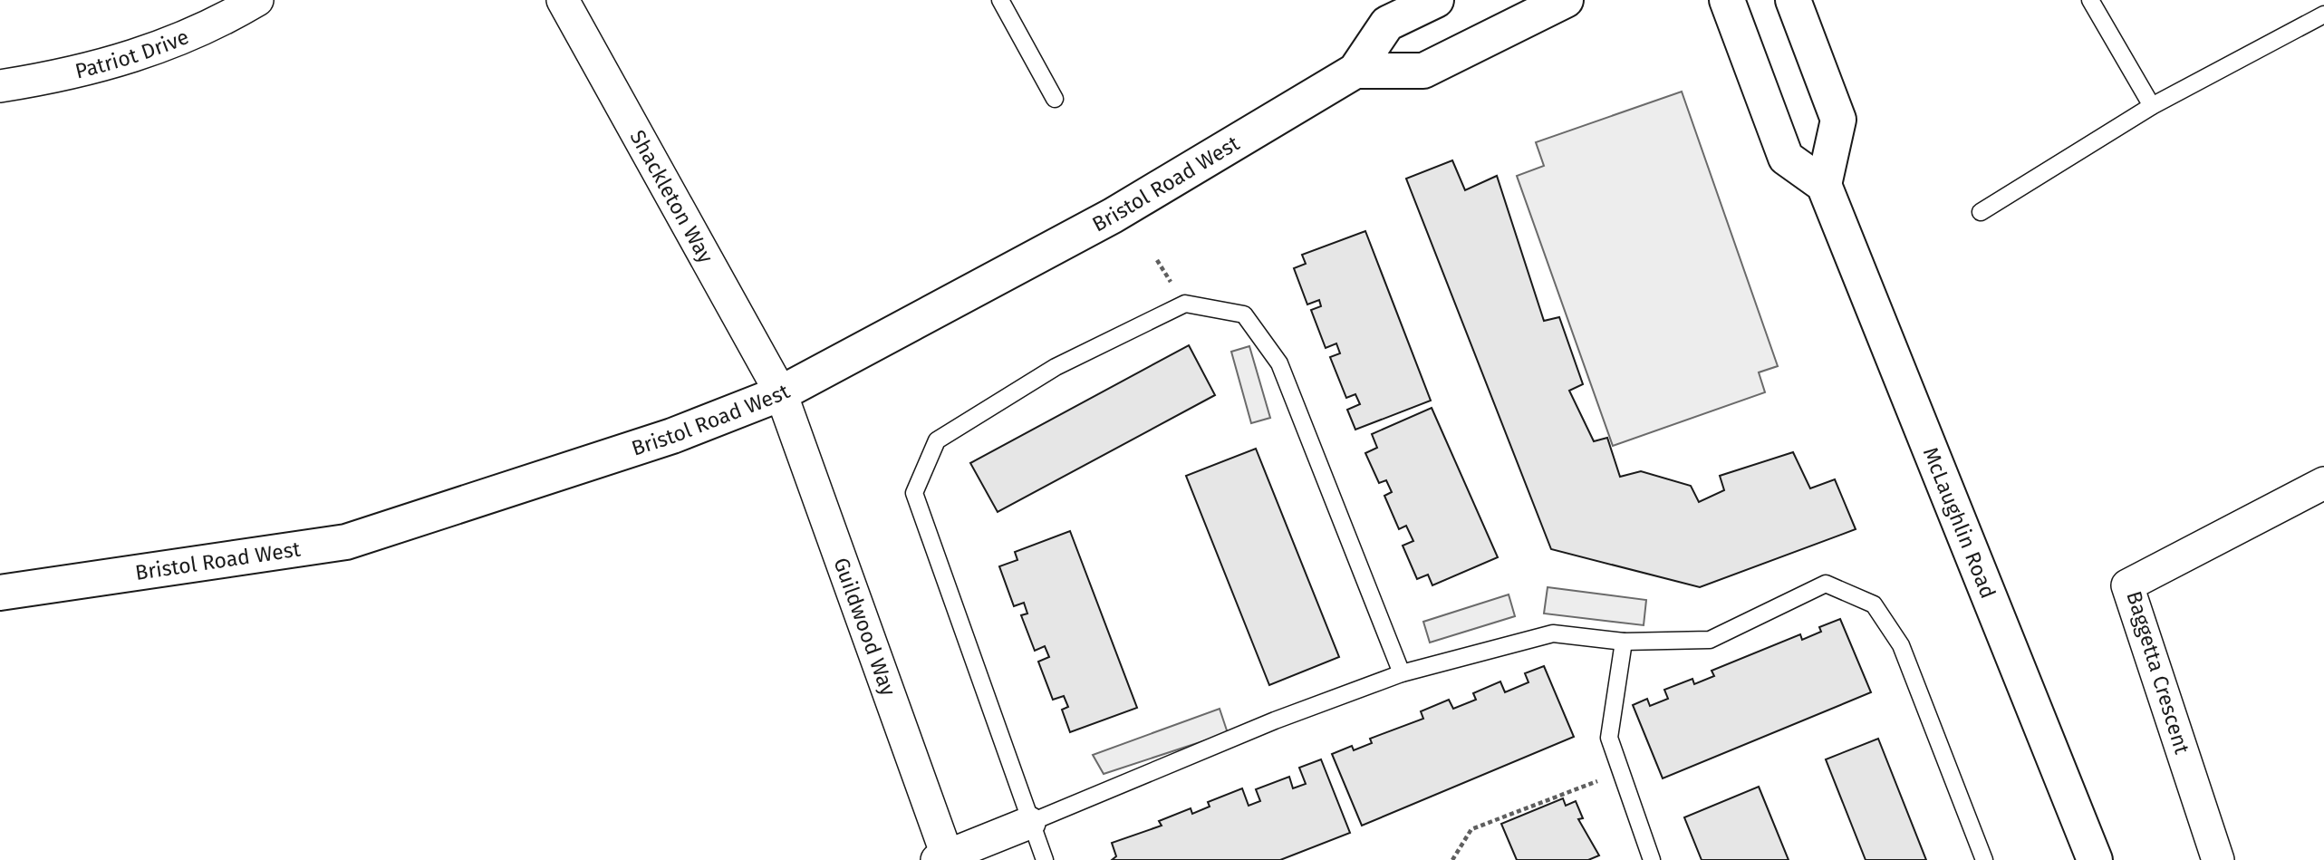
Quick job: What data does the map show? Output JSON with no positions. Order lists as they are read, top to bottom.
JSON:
{
  "streets": {
    "street": [
      "Patriot Drive",
      "Bristol Road West",
      "Shackleton Way",
      "McLaughlin Road",
      "Guildwood Way",
      "Baggetta Crescent"
    ]
  },
  "crossings": [
    ["Bristol Road West", "Shackleton Way"],
    ["Bristol Road West", "Guildwood Way"],
    ["Shackleton Way", "Guildwood Way"]
  ]
}
